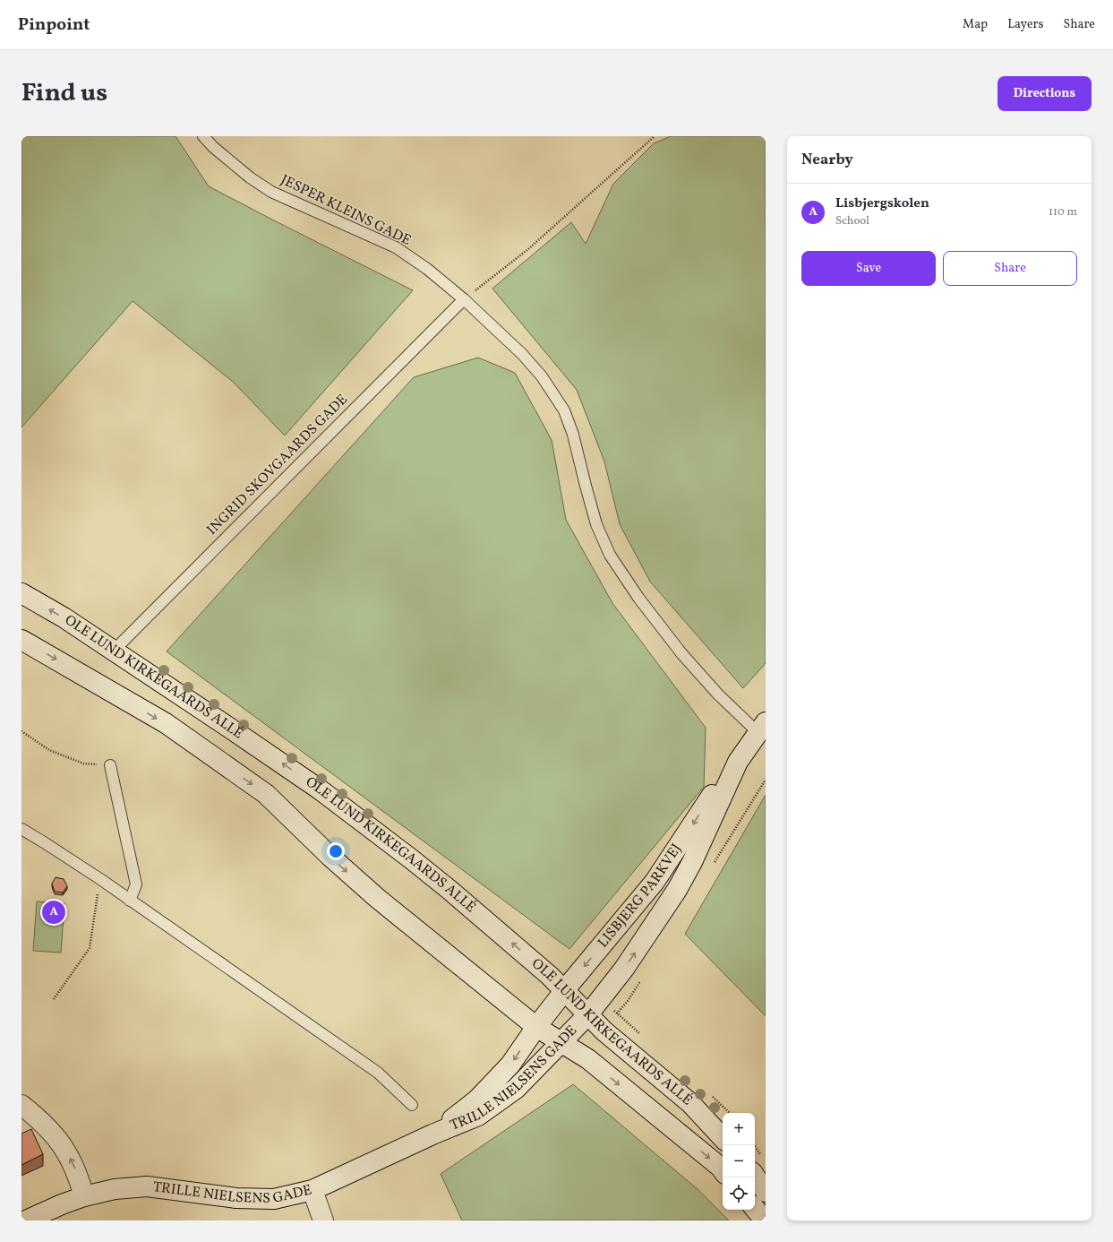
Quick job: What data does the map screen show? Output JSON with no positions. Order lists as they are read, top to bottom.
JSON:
{
  "streets": {
    "street": ["OLE LUND KIRKEGAARDS ALLÉ", "LISBJERG PARKVEJ", "TRILLE NIELSENS GADE"],
    "lane": ["JESPER KLEINS GADE", "INGRID SKOVGAARDS GADE"]
  },
  "crossings": [
    ["JESPER KLEINS GADE", "INGRID SKOVGAARDS GADE"],
    ["JESPER KLEINS GADE", "LISBJERG PARKVEJ"],
    ["INGRID SKOVGAARDS GADE", "OLE LUND KIRKEGAARDS ALLÉ"],
    ["OLE LUND KIRKEGAARDS ALLÉ", "LISBJERG PARKVEJ"],
    ["OLE LUND KIRKEGAARDS ALLÉ", "TRILLE NIELSENS GADE"],
    ["LISBJERG PARKVEJ", "TRILLE NIELSENS GADE"]
  ],
  "page": {
    "header": "Pinpoint",
    "nav": ["Map", "Layers", "Share"],
    "title": "Find us",
    "buttons": [
      "Directions",
      ["Save", "Share"]
    ],
    "heading": "Nearby",
    "list": [
      {
        "mark": "A",
        "name": "Lisbjergskolen",
        "note": "School",
        "value": "110 m"
      }
    ],
    "pins": "A",
    "map_buttons": ["+", "−"]
  }
}
